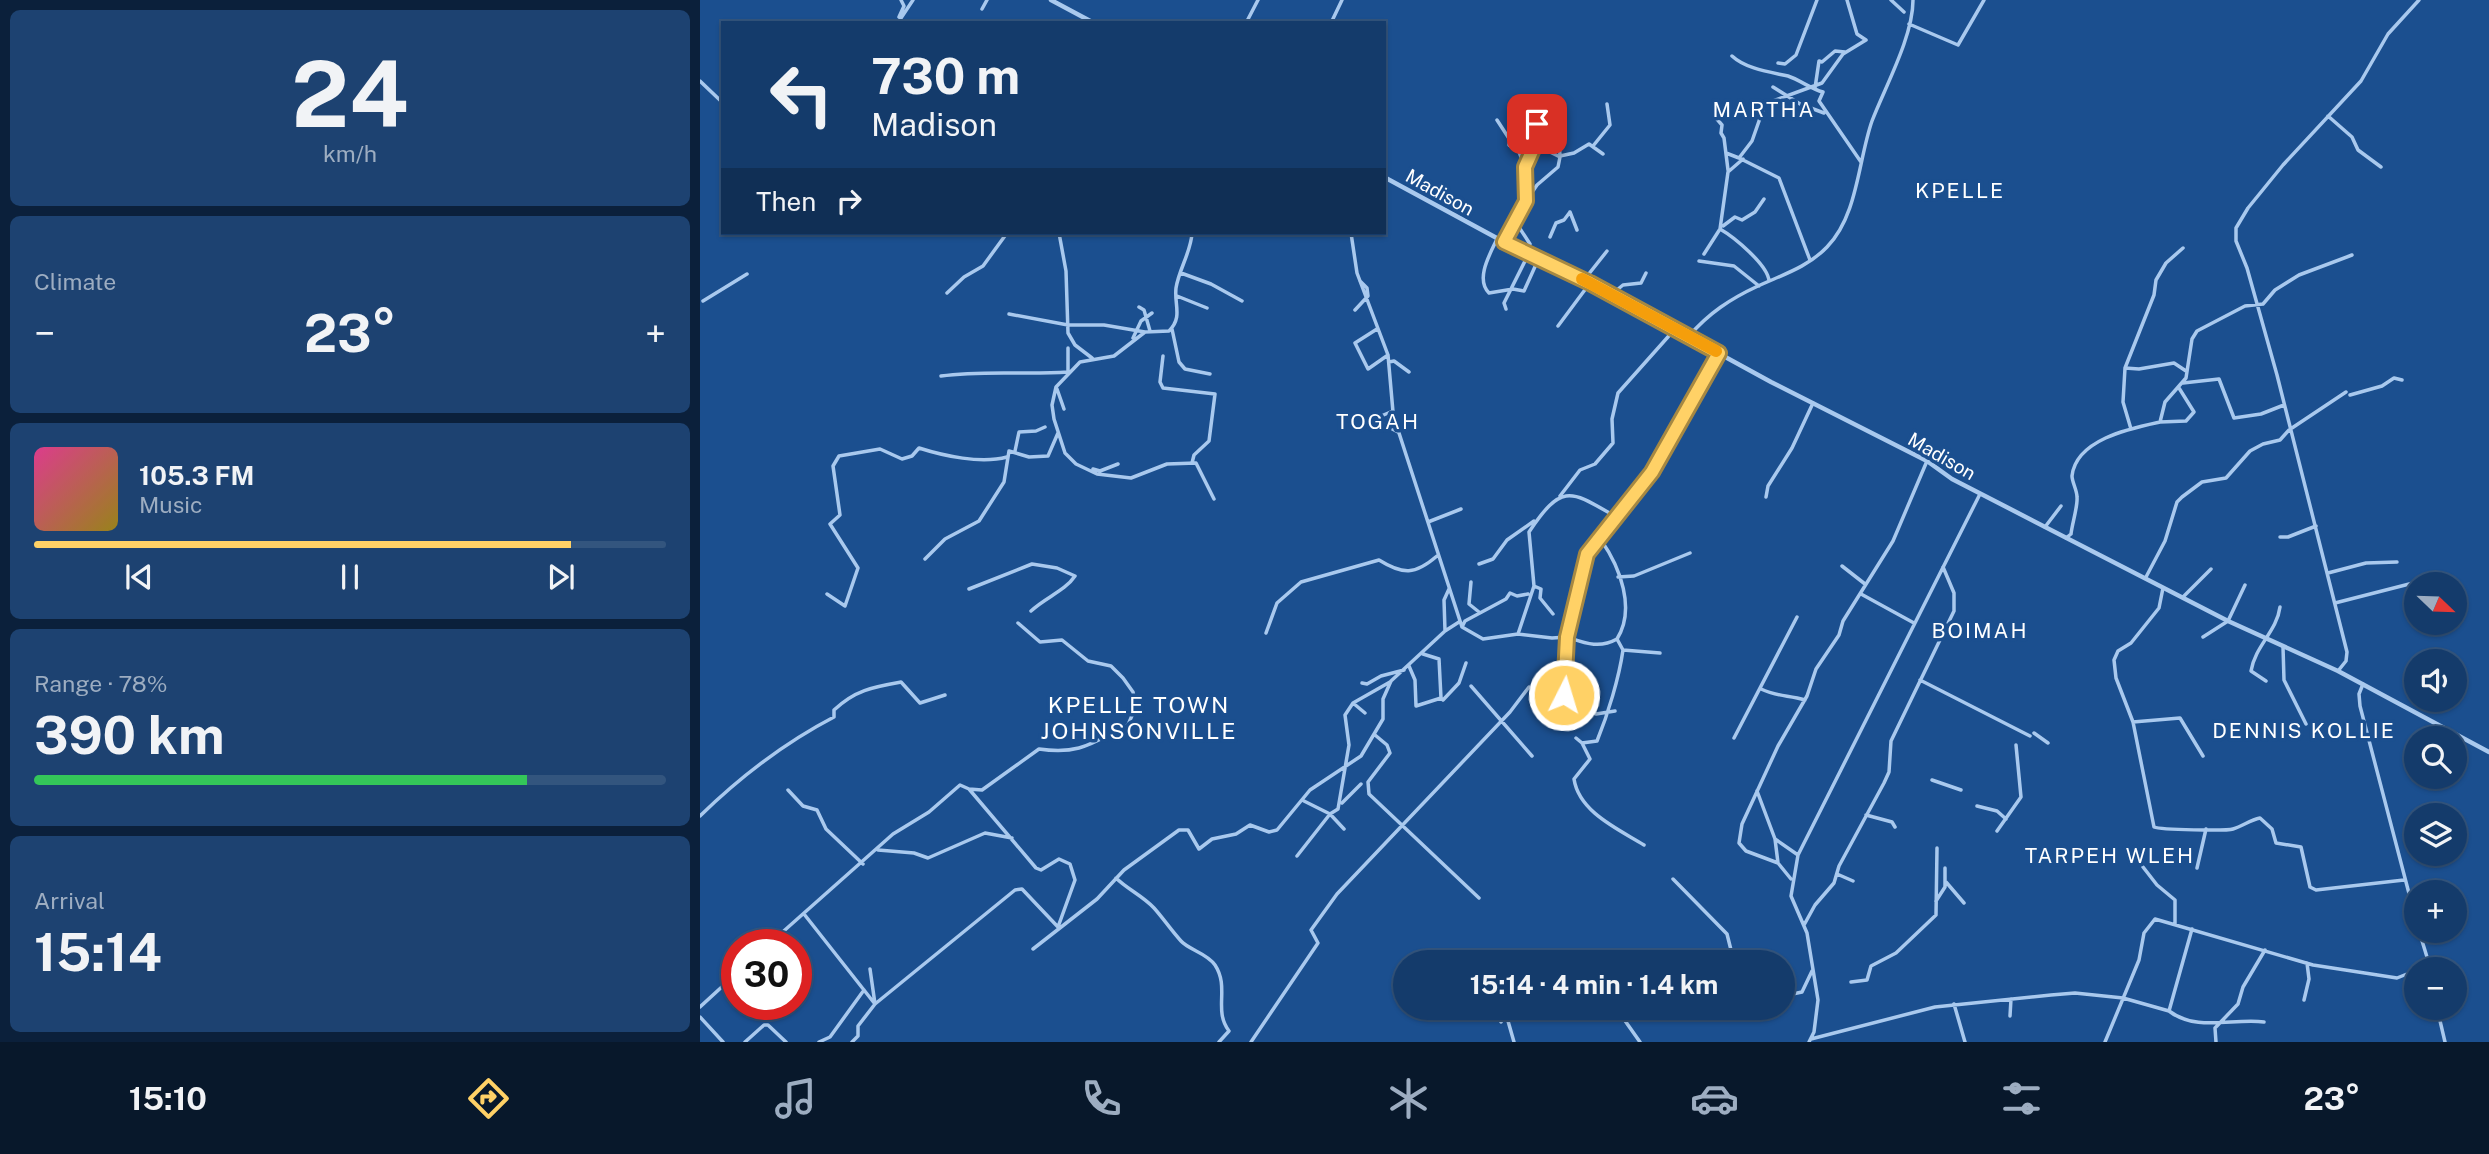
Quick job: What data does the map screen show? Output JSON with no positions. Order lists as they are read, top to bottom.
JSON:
{
  "streets": {
    "street": ["Madison"]
  },
  "districts": [
    "MARTHA",
    "KPELLE",
    "TOGAH",
    "BOIMAH",
    "KPELLE TOWN JOHNSONVILLE",
    "DENNIS KOLLIE",
    "TARPEH WLEH"
  ],
  "north": "bottom right",
  "page": {
    "tile": [
      ["24", "km/h"],
      "Climate",
      ["Range · 78%", "390 km"],
      ["Arrival", "15:14"]
    ],
    "turn": ["730 m", "Madison"],
    "then": "Then",
    "heat": ["−", "23°", "+"],
    "song": ["105.3 FM", "Music"],
    "map_buttons": ["+", "−"],
    "limit": "30",
    "trip": "15:14 · 4 min · 1.4 km",
    "tabs": ["15:10", "23°"]
  }
}
